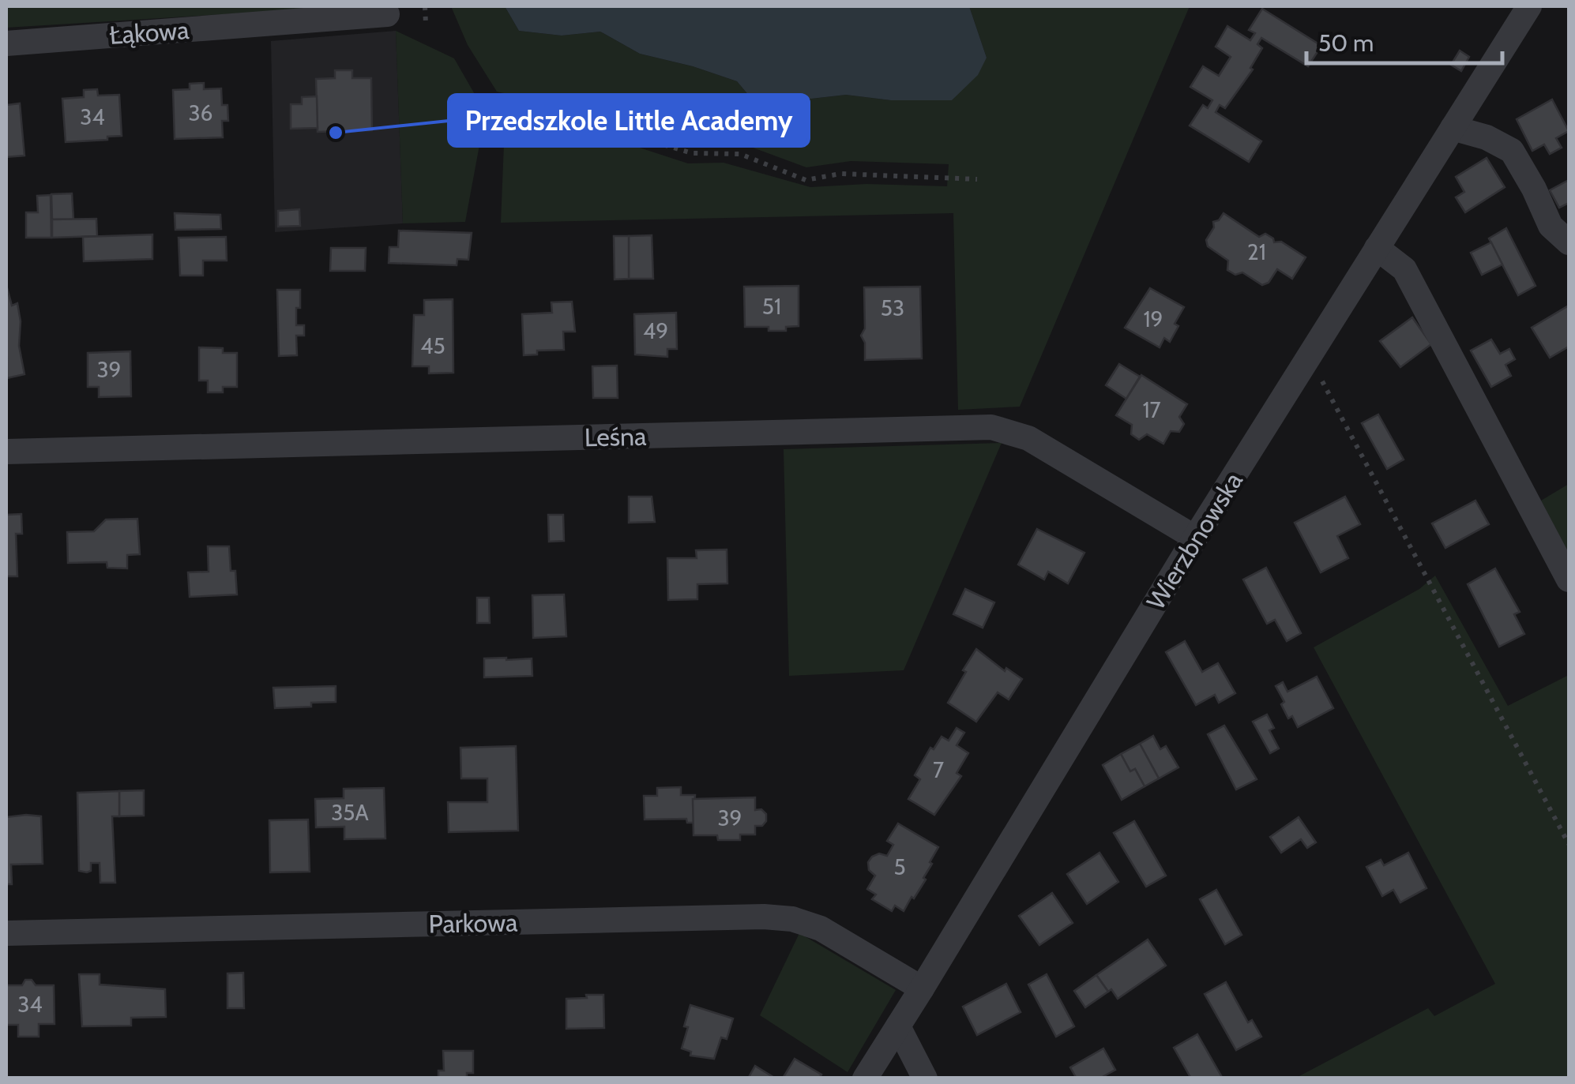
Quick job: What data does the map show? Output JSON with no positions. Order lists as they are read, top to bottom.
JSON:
{
  "streets": {
    "street": [
      "Łąkowa",
      "Leśna",
      "Wierzbnowska",
      "Parkowa"
    ]
  },
  "crossings": [
    ["Leśna", "Wierzbnowska"],
    ["Wierzbnowska", "Parkowa"]
  ],
  "places": ["Przedszkole Little Academy"],
  "house_numbers": [
    "36",
    "34",
    "21",
    "51",
    "53",
    "19",
    "49",
    "45",
    "39",
    "17",
    "7",
    "35A",
    "39",
    "5",
    "34"
  ],
  "scale_bar": "50 m"
}
